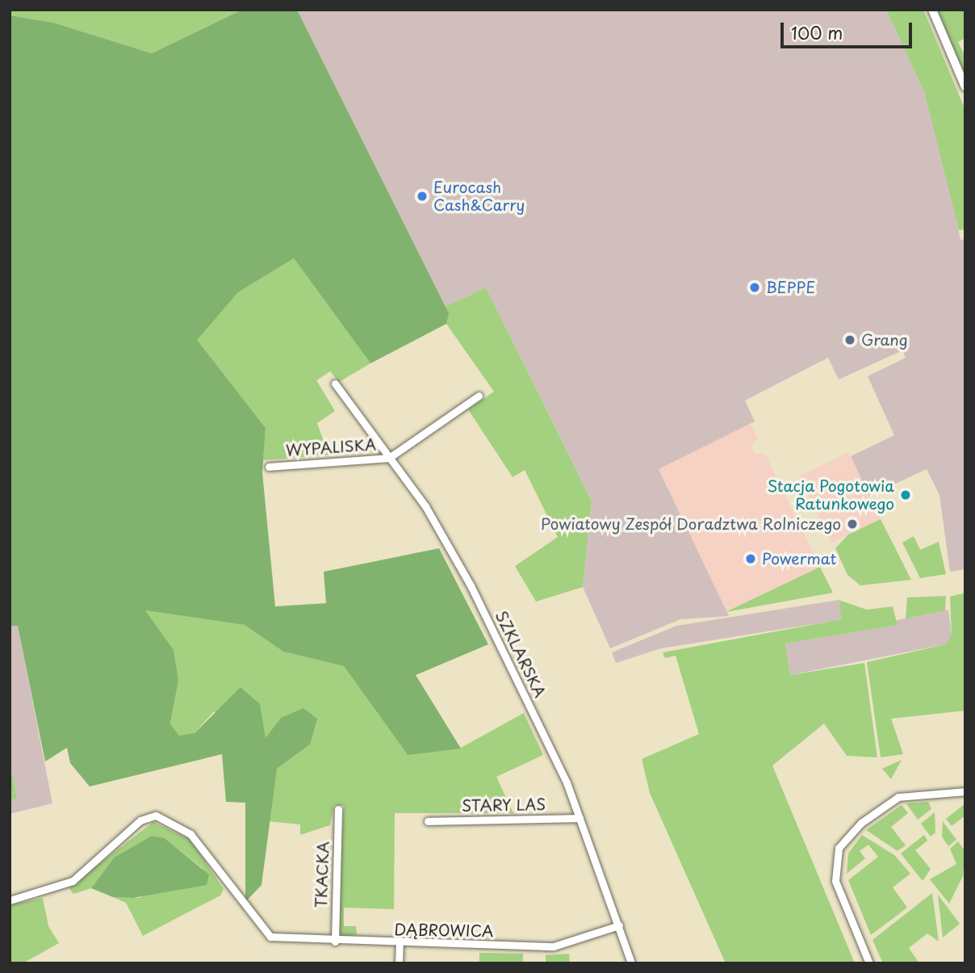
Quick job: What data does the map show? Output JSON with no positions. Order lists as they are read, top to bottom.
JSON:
{
  "streets": {
    "street": [
      "WYPALISKA",
      "SZKLARSKA",
      "STARY LAS",
      "TKACKA",
      "DĄBROWICA"
    ]
  },
  "crossings": [
    ["WYPALISKA", "SZKLARSKA"],
    ["SZKLARSKA", "STARY LAS"],
    ["SZKLARSKA", "DĄBROWICA"],
    ["TKACKA", "DĄBROWICA"]
  ],
  "places": [
    "Eurocash Cash&Carry",
    "BEPPE",
    "Grang",
    "Stacja Pogotowia Ratunkowego",
    "Powiatowy Zespół Doradztwa Rolniczego",
    "Powermat"
  ],
  "scale_bar": "100 m"
}
